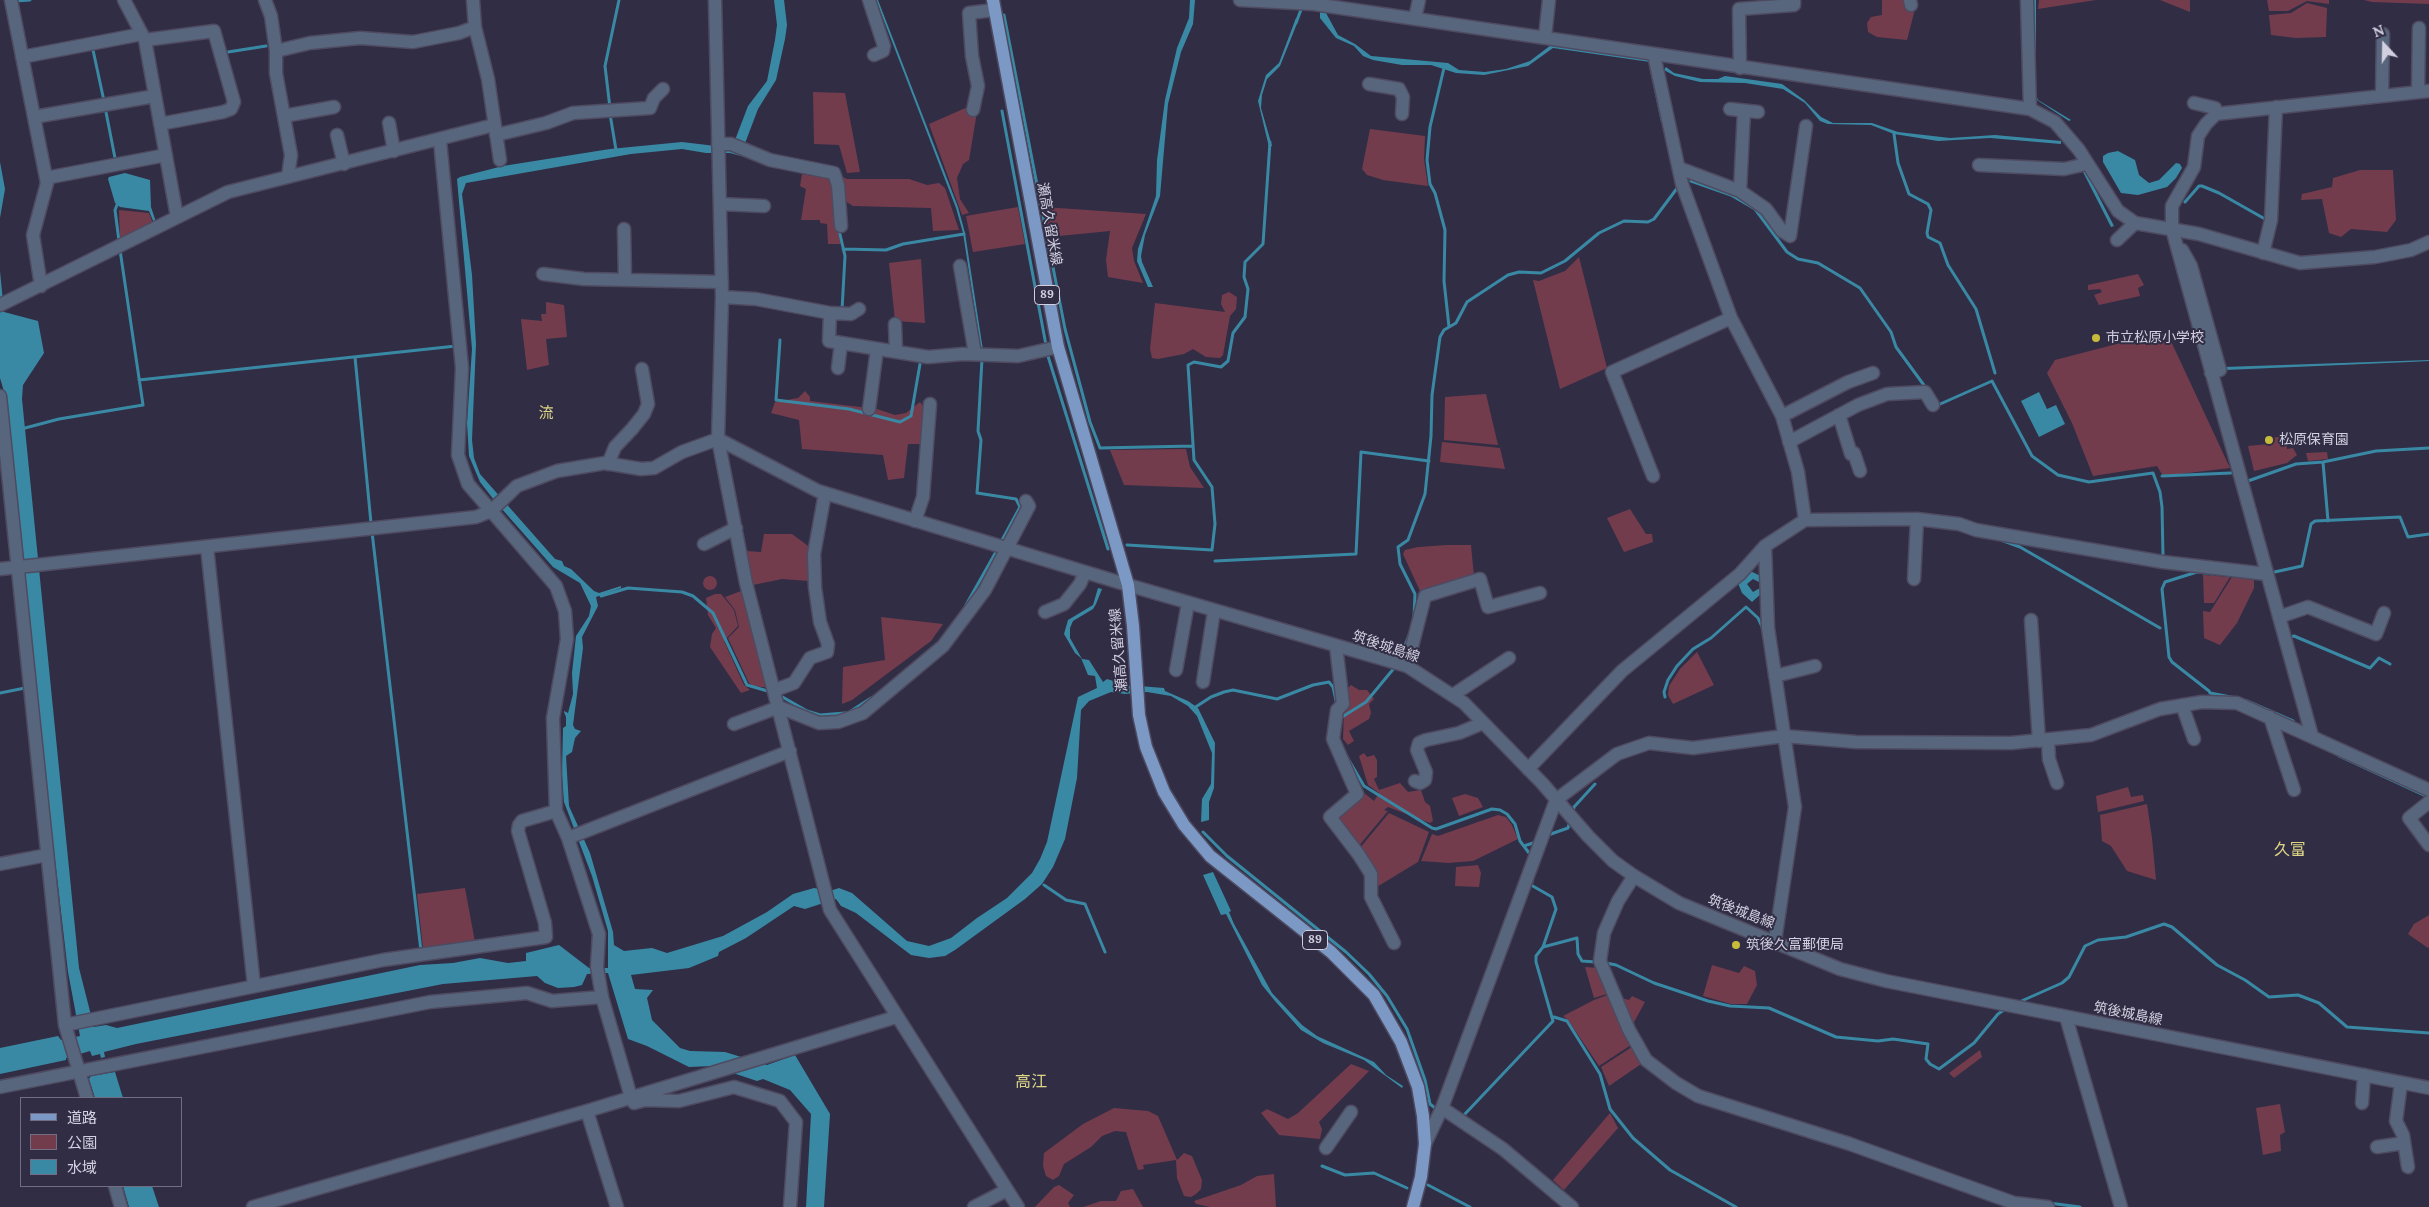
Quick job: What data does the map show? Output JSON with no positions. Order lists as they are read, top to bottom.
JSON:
{
  "streets": {
    "main road": ["瀬高久留米線", "89"],
    "street": ["筑後城島線"]
  },
  "crossings": [
    ["瀬高久留米線", "筑後城島線"]
  ],
  "districts": ["流", "久富", "高江"],
  "places": ["市立松原小学校", "松原保育園", "筑後久富郵便局"],
  "legend": ["道路", "公園", "水域"],
  "north": "top"
}
